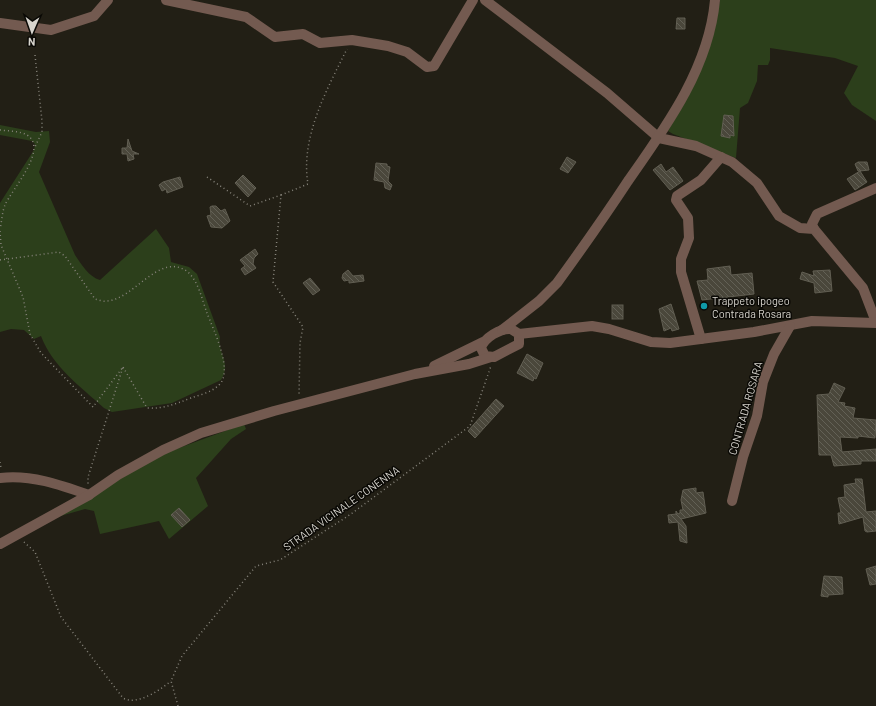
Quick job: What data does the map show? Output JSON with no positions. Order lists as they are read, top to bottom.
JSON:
{
  "streets": {
    "street": ["CONTRADA ROSARA"],
    "path": ["STRADA VICINALE CONENNA"]
  },
  "places": ["Trappeto ipogeo Contrada Rosara"],
  "north": "bottom"
}
